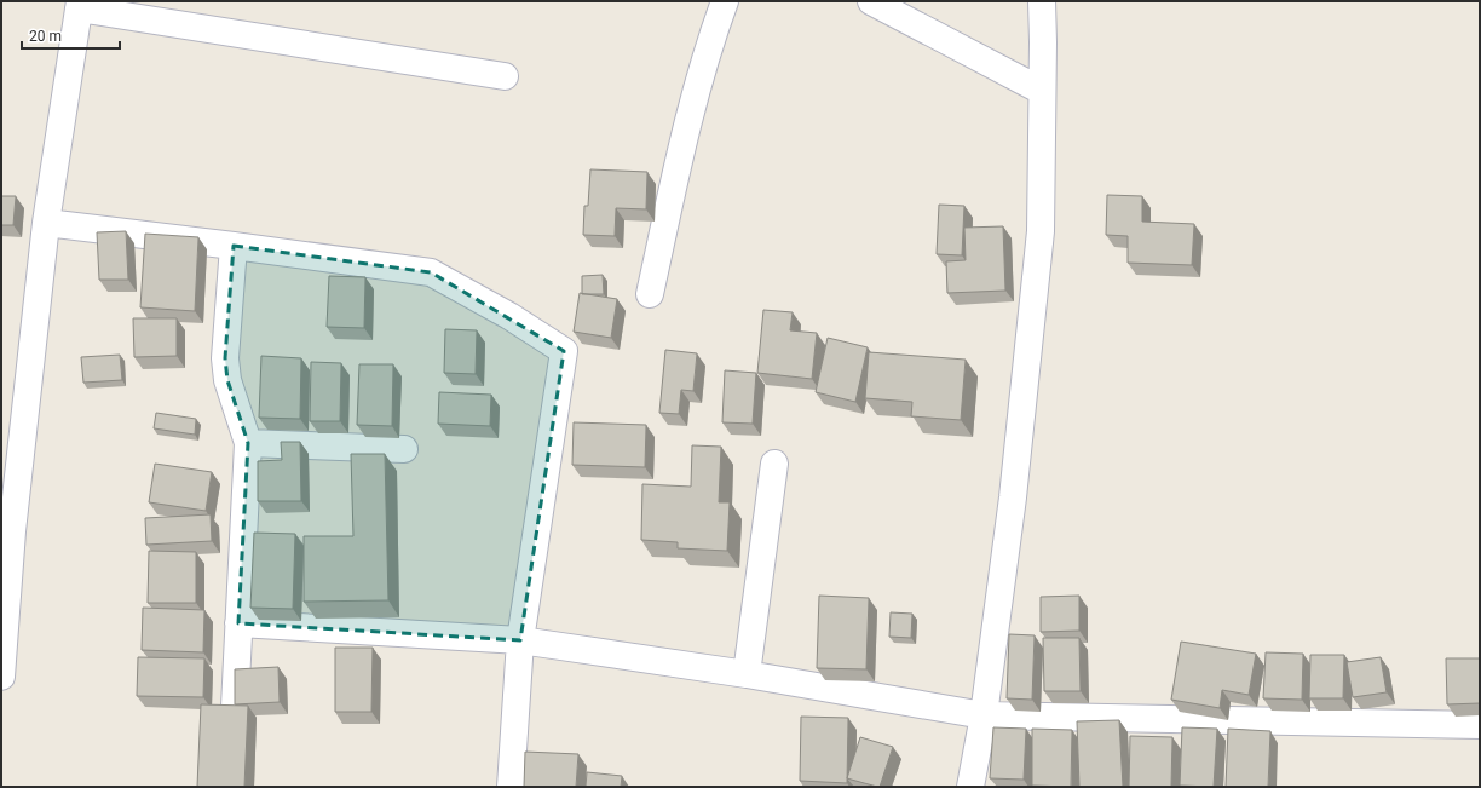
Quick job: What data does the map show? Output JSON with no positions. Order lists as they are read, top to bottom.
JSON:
{
  "scale_bar": "20 m"
}
